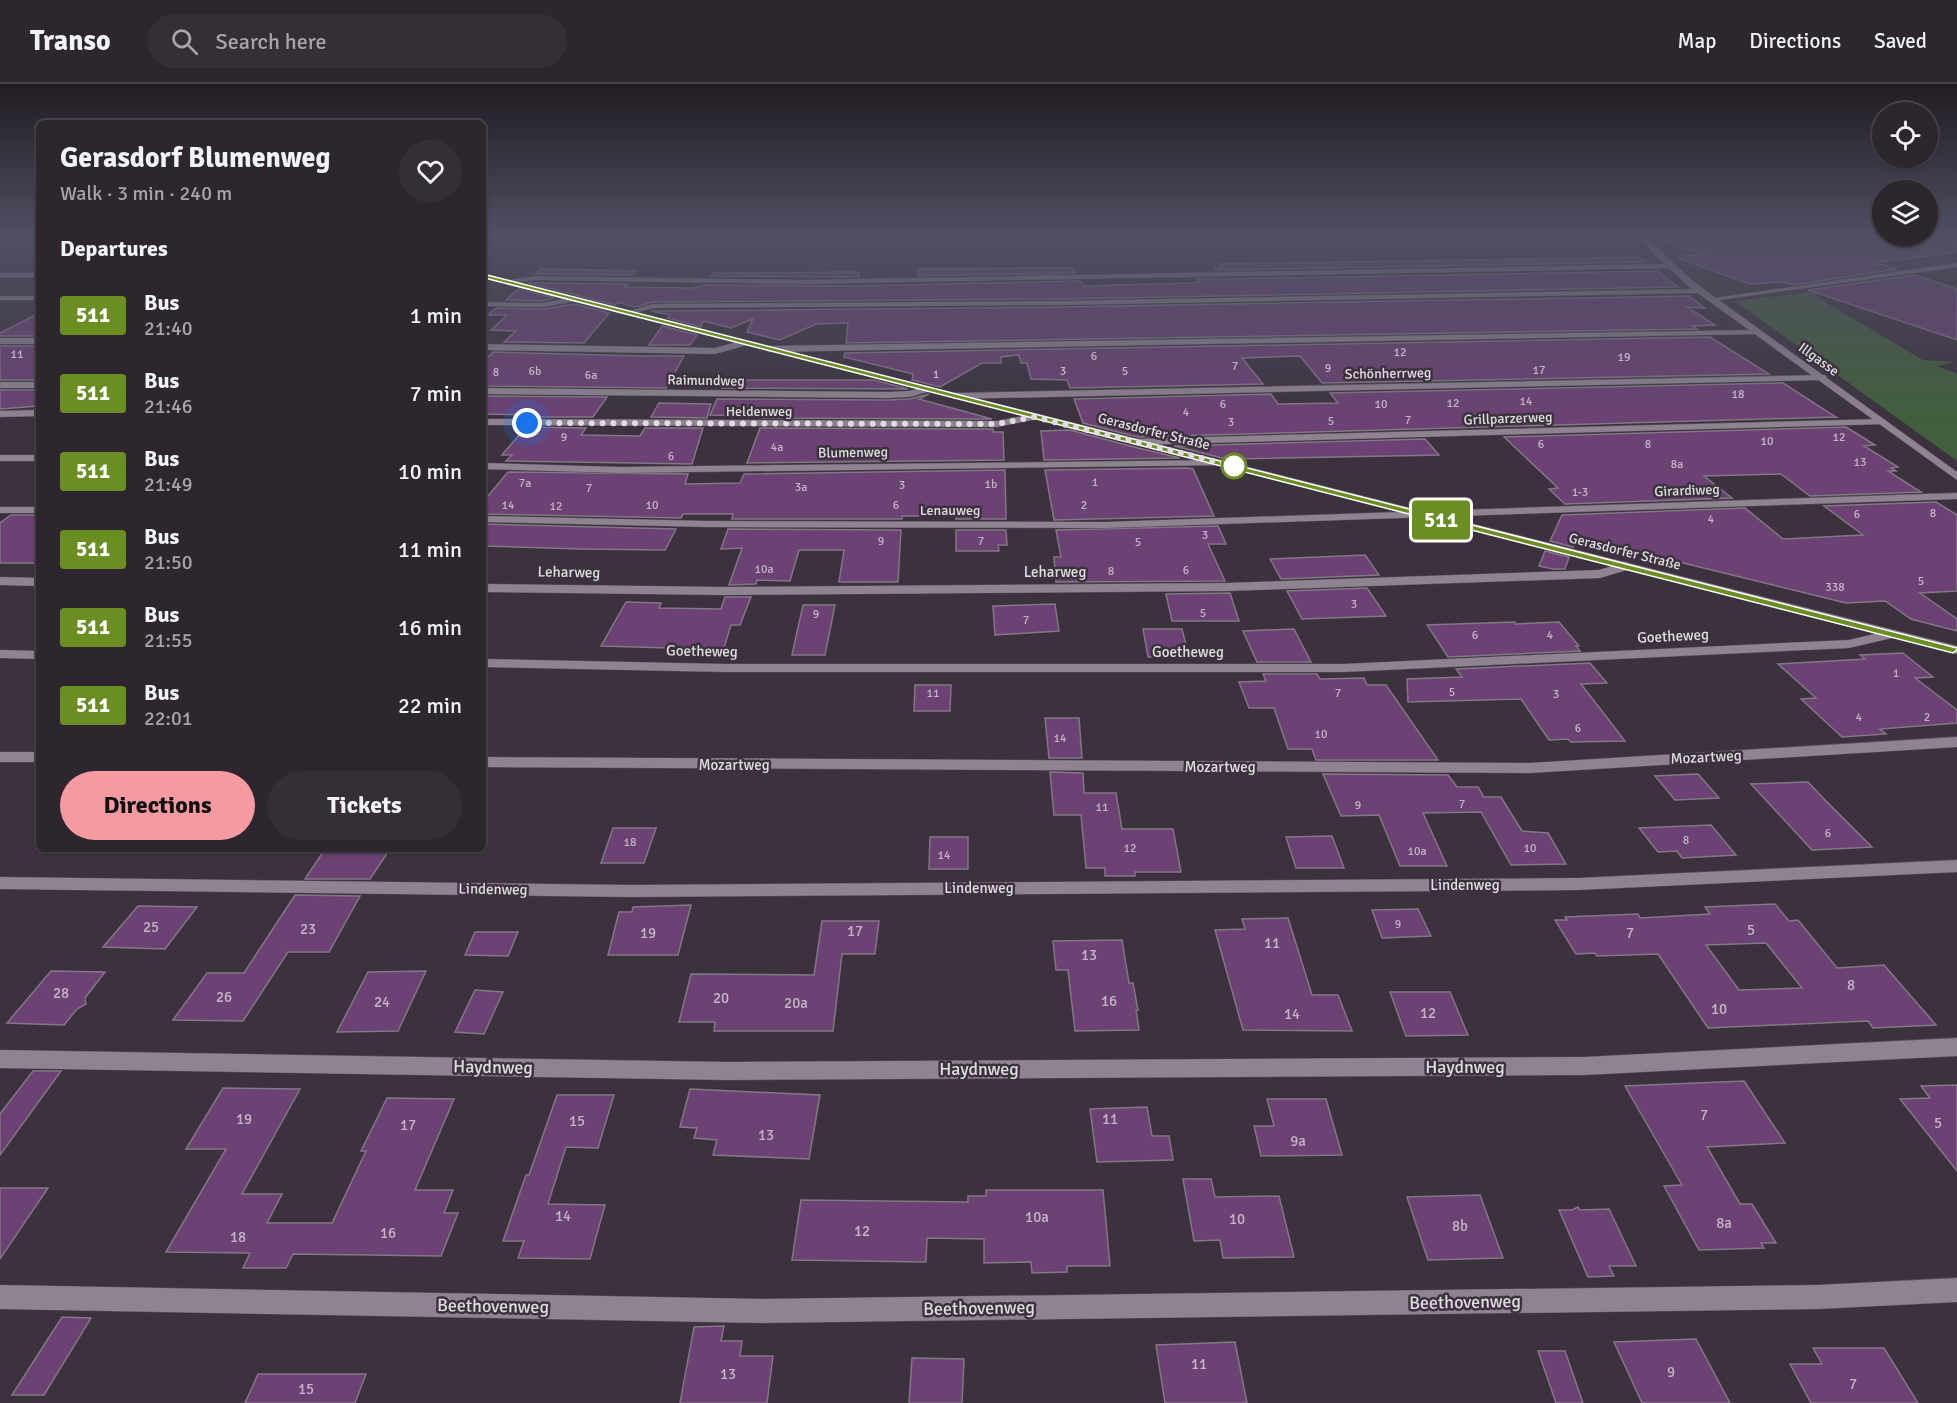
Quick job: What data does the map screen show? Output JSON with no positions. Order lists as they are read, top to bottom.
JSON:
{
  "streets": {
    "street": [
      "Illgasse",
      "Schönherrweg",
      "Raimundweg",
      "Heldenweg",
      "Grillparzerweg",
      "Gerasdorfer Straße",
      "Blumenweg",
      "Girardiweg",
      "Lenauweg",
      "Leharweg",
      "Goetheweg",
      "Mozartweg",
      "Lindenweg",
      "Haydnweg",
      "Beethovenweg"
    ]
  },
  "crossings": [
    ["Illgasse", "Schönherrweg"],
    ["Illgasse", "Grillparzerweg"],
    ["Schönherrweg", "Gerasdorfer Straße"],
    ["Raimundweg", "Gerasdorfer Straße"],
    ["Heldenweg", "Gerasdorfer Straße"],
    ["Grillparzerweg", "Gerasdorfer Straße"],
    ["Gerasdorfer Straße", "Blumenweg"],
    ["Gerasdorfer Straße", "Girardiweg"],
    ["Gerasdorfer Straße", "Lenauweg"],
    ["Gerasdorfer Straße", "Leharweg"],
    ["Gerasdorfer Straße", "Goetheweg"],
    ["Girardiweg", "Lenauweg"]
  ],
  "lines": ["bus line 511"],
  "house_numbers": [
    "12",
    "11",
    "6",
    "19",
    "7",
    "9",
    "17",
    "6b",
    "3",
    "5",
    "8",
    "1",
    "6a",
    "18",
    "14",
    "12",
    "6",
    "10",
    "4",
    "7",
    "5",
    "3",
    "9",
    "12",
    "10",
    "6",
    "8",
    "4a",
    "6",
    "13",
    "8a",
    "1",
    "7a",
    "1b",
    "3",
    "3a",
    "7",
    "1-3",
    "14",
    "10",
    "6",
    "2",
    "12",
    "8",
    "6",
    "4",
    "3",
    "9",
    "7",
    "5",
    "10a",
    "6",
    "8",
    "5",
    "338",
    "3",
    "5",
    "9",
    "7",
    "6",
    "4",
    "1",
    "5",
    "11",
    "7",
    "3",
    "4",
    "2",
    "6",
    "10",
    "14",
    "7",
    "9",
    "11",
    "6",
    "8",
    "18",
    "12",
    "10",
    "10a",
    "14",
    "9",
    "25",
    "23",
    "5",
    "17",
    "19",
    "7",
    "11",
    "13",
    "8",
    "28",
    "26",
    "20",
    "16",
    "24",
    "20a",
    "10",
    "12",
    "14",
    "7",
    "19",
    "11",
    "15",
    "5",
    "17",
    "13",
    "9a",
    "14",
    "10a",
    "10",
    "8a",
    "8b",
    "12",
    "16",
    "18",
    "11",
    "9",
    "13",
    "7",
    "15"
  ],
  "page": {
    "header": "Transo",
    "search": "Search here",
    "nav": ["Map", "Directions", "Saved"],
    "on_map": "511",
    "heading": [
      ["Gerasdorf Blumenweg", "Walk · 3 min · 240 m"],
      "Departures"
    ],
    "list": [
      {
        "mark": "511",
        "name": "Bus",
        "note": "21:40",
        "value": "1 min"
      },
      {
        "mark": "511",
        "name": "Bus",
        "note": "21:46",
        "value": "7 min"
      },
      {
        "mark": "511",
        "name": "Bus",
        "note": "21:49",
        "value": "10 min"
      },
      {
        "mark": "511",
        "name": "Bus",
        "note": "21:50",
        "value": "11 min"
      },
      {
        "mark": "511",
        "name": "Bus",
        "note": "21:55",
        "value": "16 min"
      },
      {
        "mark": "511",
        "name": "Bus",
        "note": "22:01",
        "value": "22 min"
      }
    ],
    "buttons": ["Directions", "Tickets"]
  }
}
